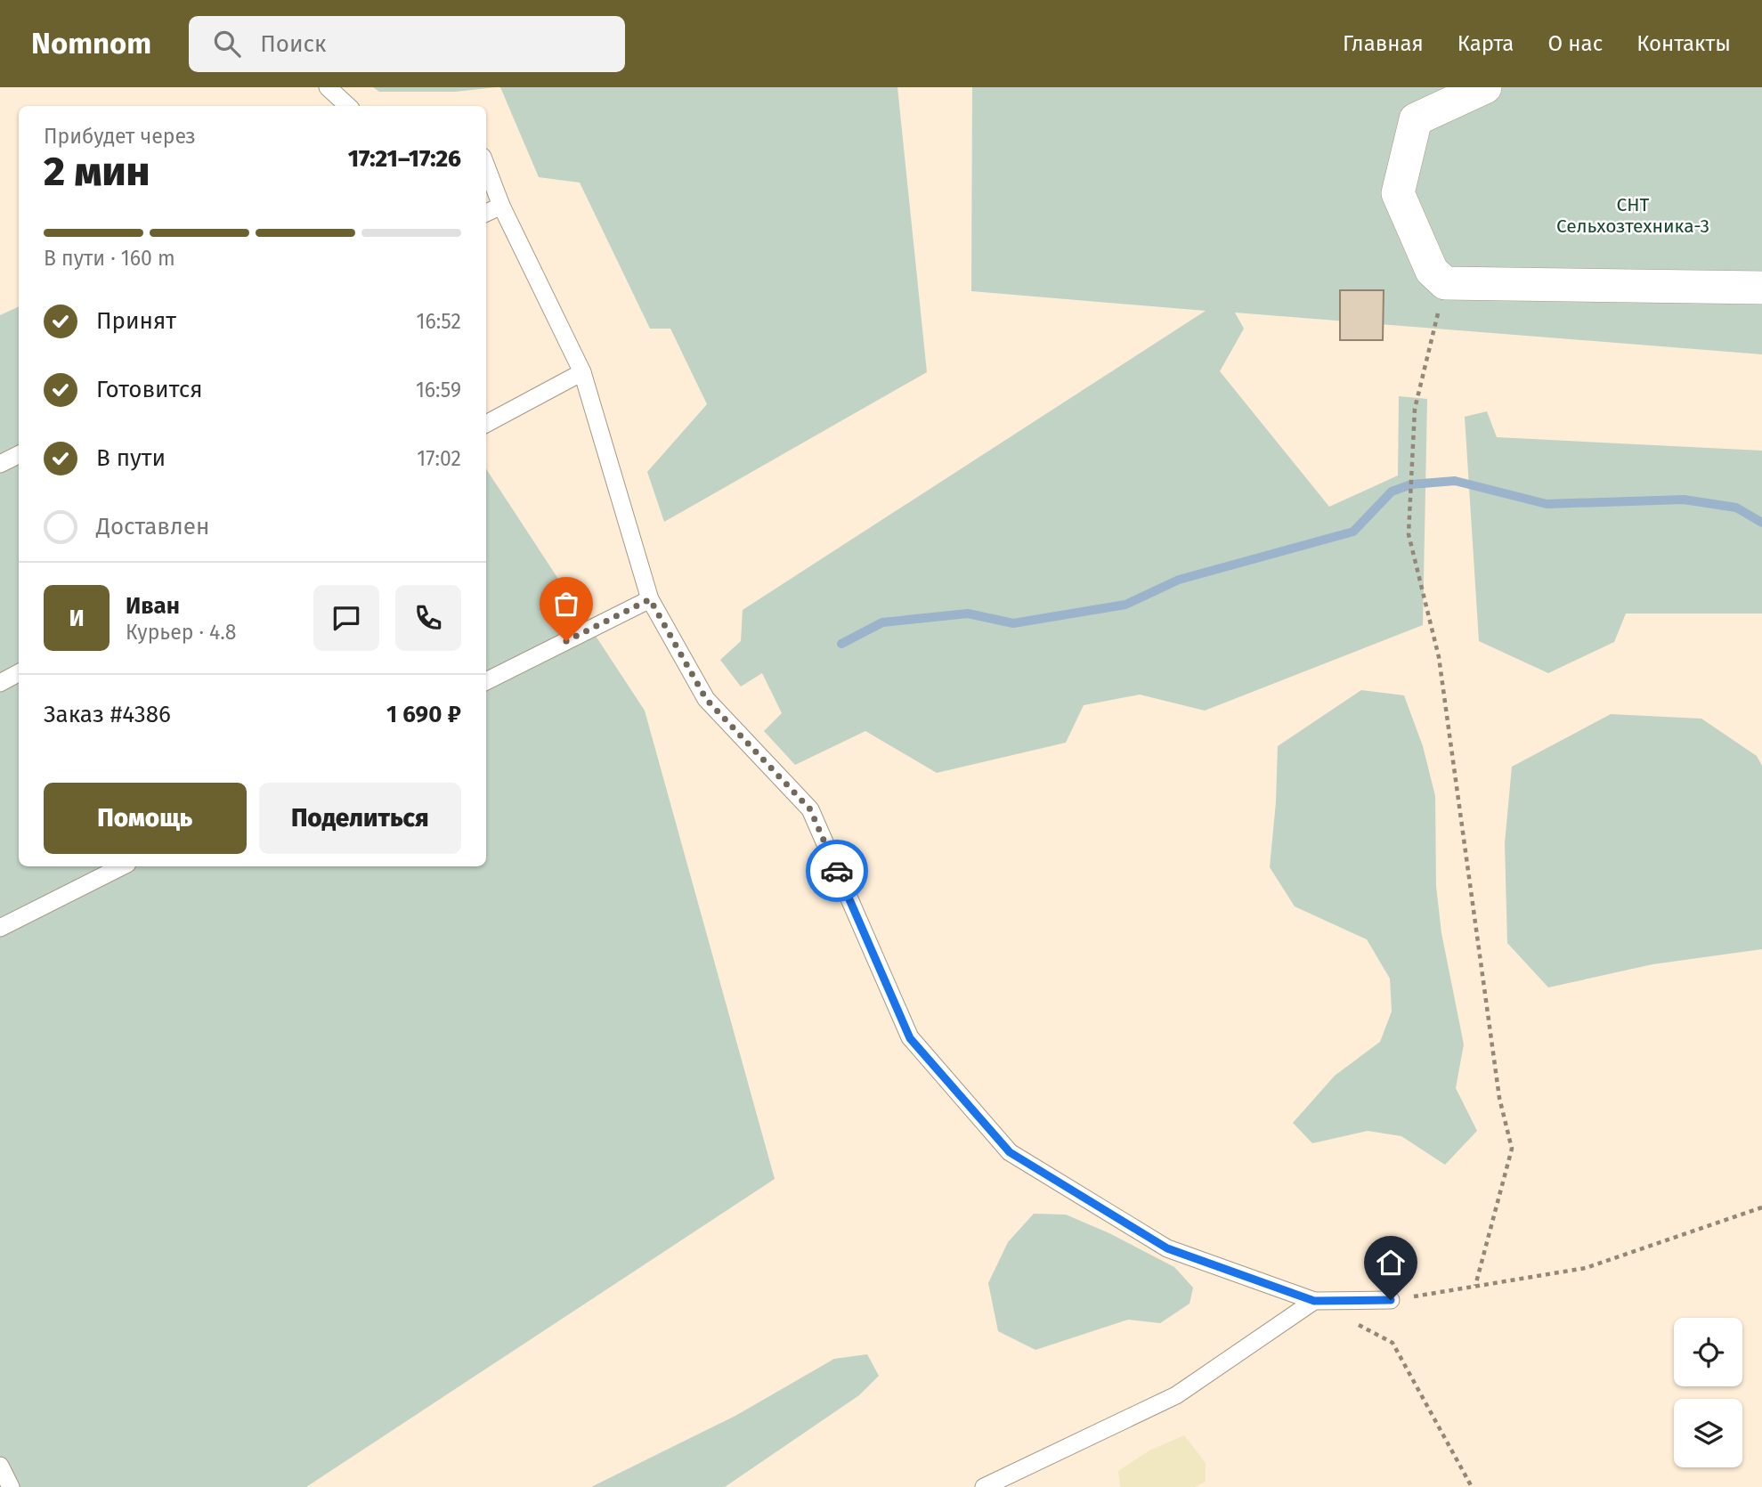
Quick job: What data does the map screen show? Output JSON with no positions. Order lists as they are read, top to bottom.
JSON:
{
  "parks": ["СНТ Сельхозтехника-3"],
  "page": {
    "header": "Nomnom",
    "search": "Поиск",
    "nav": [
      "Главная",
      "Карта",
      "О нас",
      "Контакты"
    ],
    "heading": ["2 мин", "Прибудет через", "17:21–17:26"],
    "panel": [
      "Иван",
      "Курьер · 4.8",
      "Заказ #4386",
      "1 690 ₽"
    ],
    "bar": "В пути · 160 m",
    "list": [
      ["Принят", "16:52"],
      ["Готовится", "16:59"],
      ["В пути", "17:02"],
      "Доставлен"
    ],
    "round": "И",
    "buttons": ["Помощь", "Поделиться"]
  }
}
